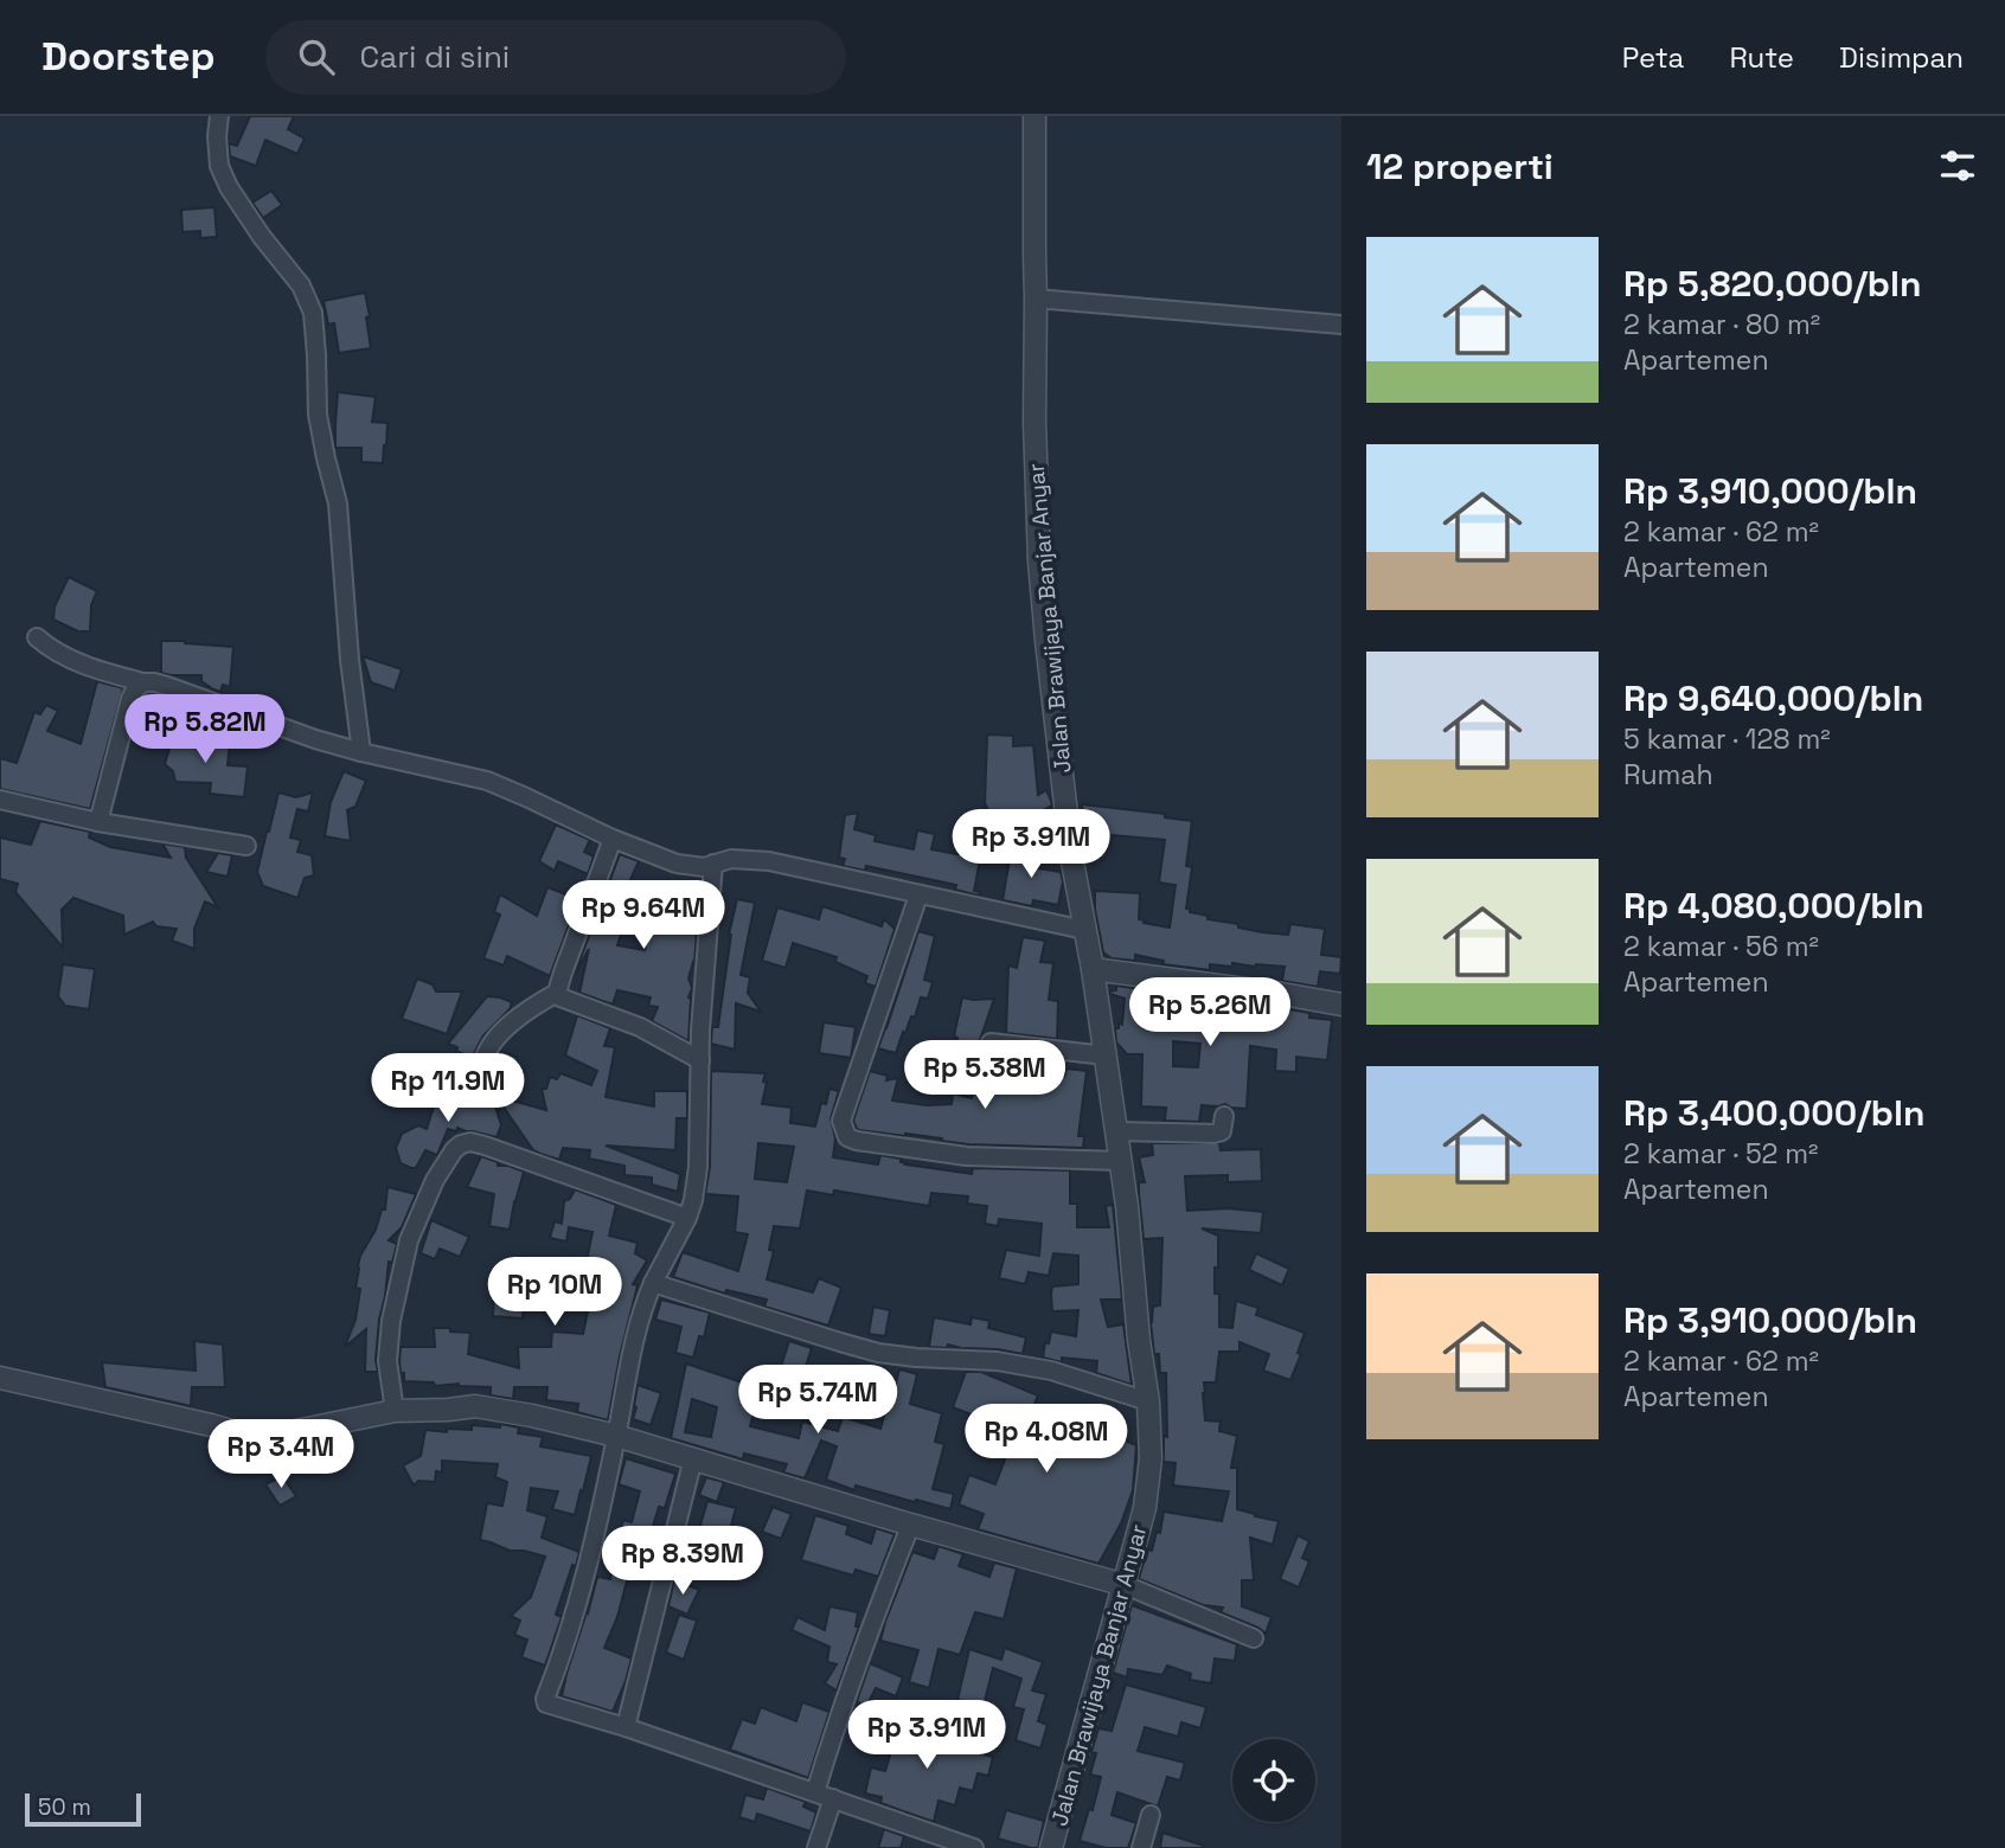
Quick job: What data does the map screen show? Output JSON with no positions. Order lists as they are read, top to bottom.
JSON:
{
  "streets": {
    "street": ["Jalan Brawijaya Banjar Anyar"]
  },
  "scale_bar": "50 m",
  "page": {
    "header": "Doorstep",
    "search": "Cari di sini",
    "nav": ["Peta", "Rute", "Disimpan"],
    "heading": "12 properti",
    "list": [
      {
        "name": "Rp 5,820,000/bln",
        "note": "2 kamar · 80 m² · Apartemen"
      },
      {
        "name": "Rp 3,910,000/bln",
        "note": "2 kamar · 62 m² · Apartemen"
      },
      {
        "name": "Rp 9,640,000/bln",
        "note": "5 kamar · 128 m² · Rumah"
      },
      {
        "name": "Rp 4,080,000/bln",
        "note": "2 kamar · 56 m² · Apartemen"
      },
      {
        "name": "Rp 3,400,000/bln",
        "note": "2 kamar · 52 m² · Apartemen"
      },
      {
        "name": "Rp 3,910,000/bln",
        "note": "2 kamar · 62 m² · Apartemen"
      }
    ],
    "price": [
      "Rp 5.82M",
      "Rp 3.91M",
      "Rp 9.64M",
      "Rp 5.26M",
      "Rp 5.38M",
      "Rp 11.9M",
      "Rp 10M",
      "Rp 5.74M",
      "Rp 4.08M",
      "Rp 3.4M",
      "Rp 8.39M",
      "Rp 3.91M"
    ],
    "scale": "50 m"
  }
}
